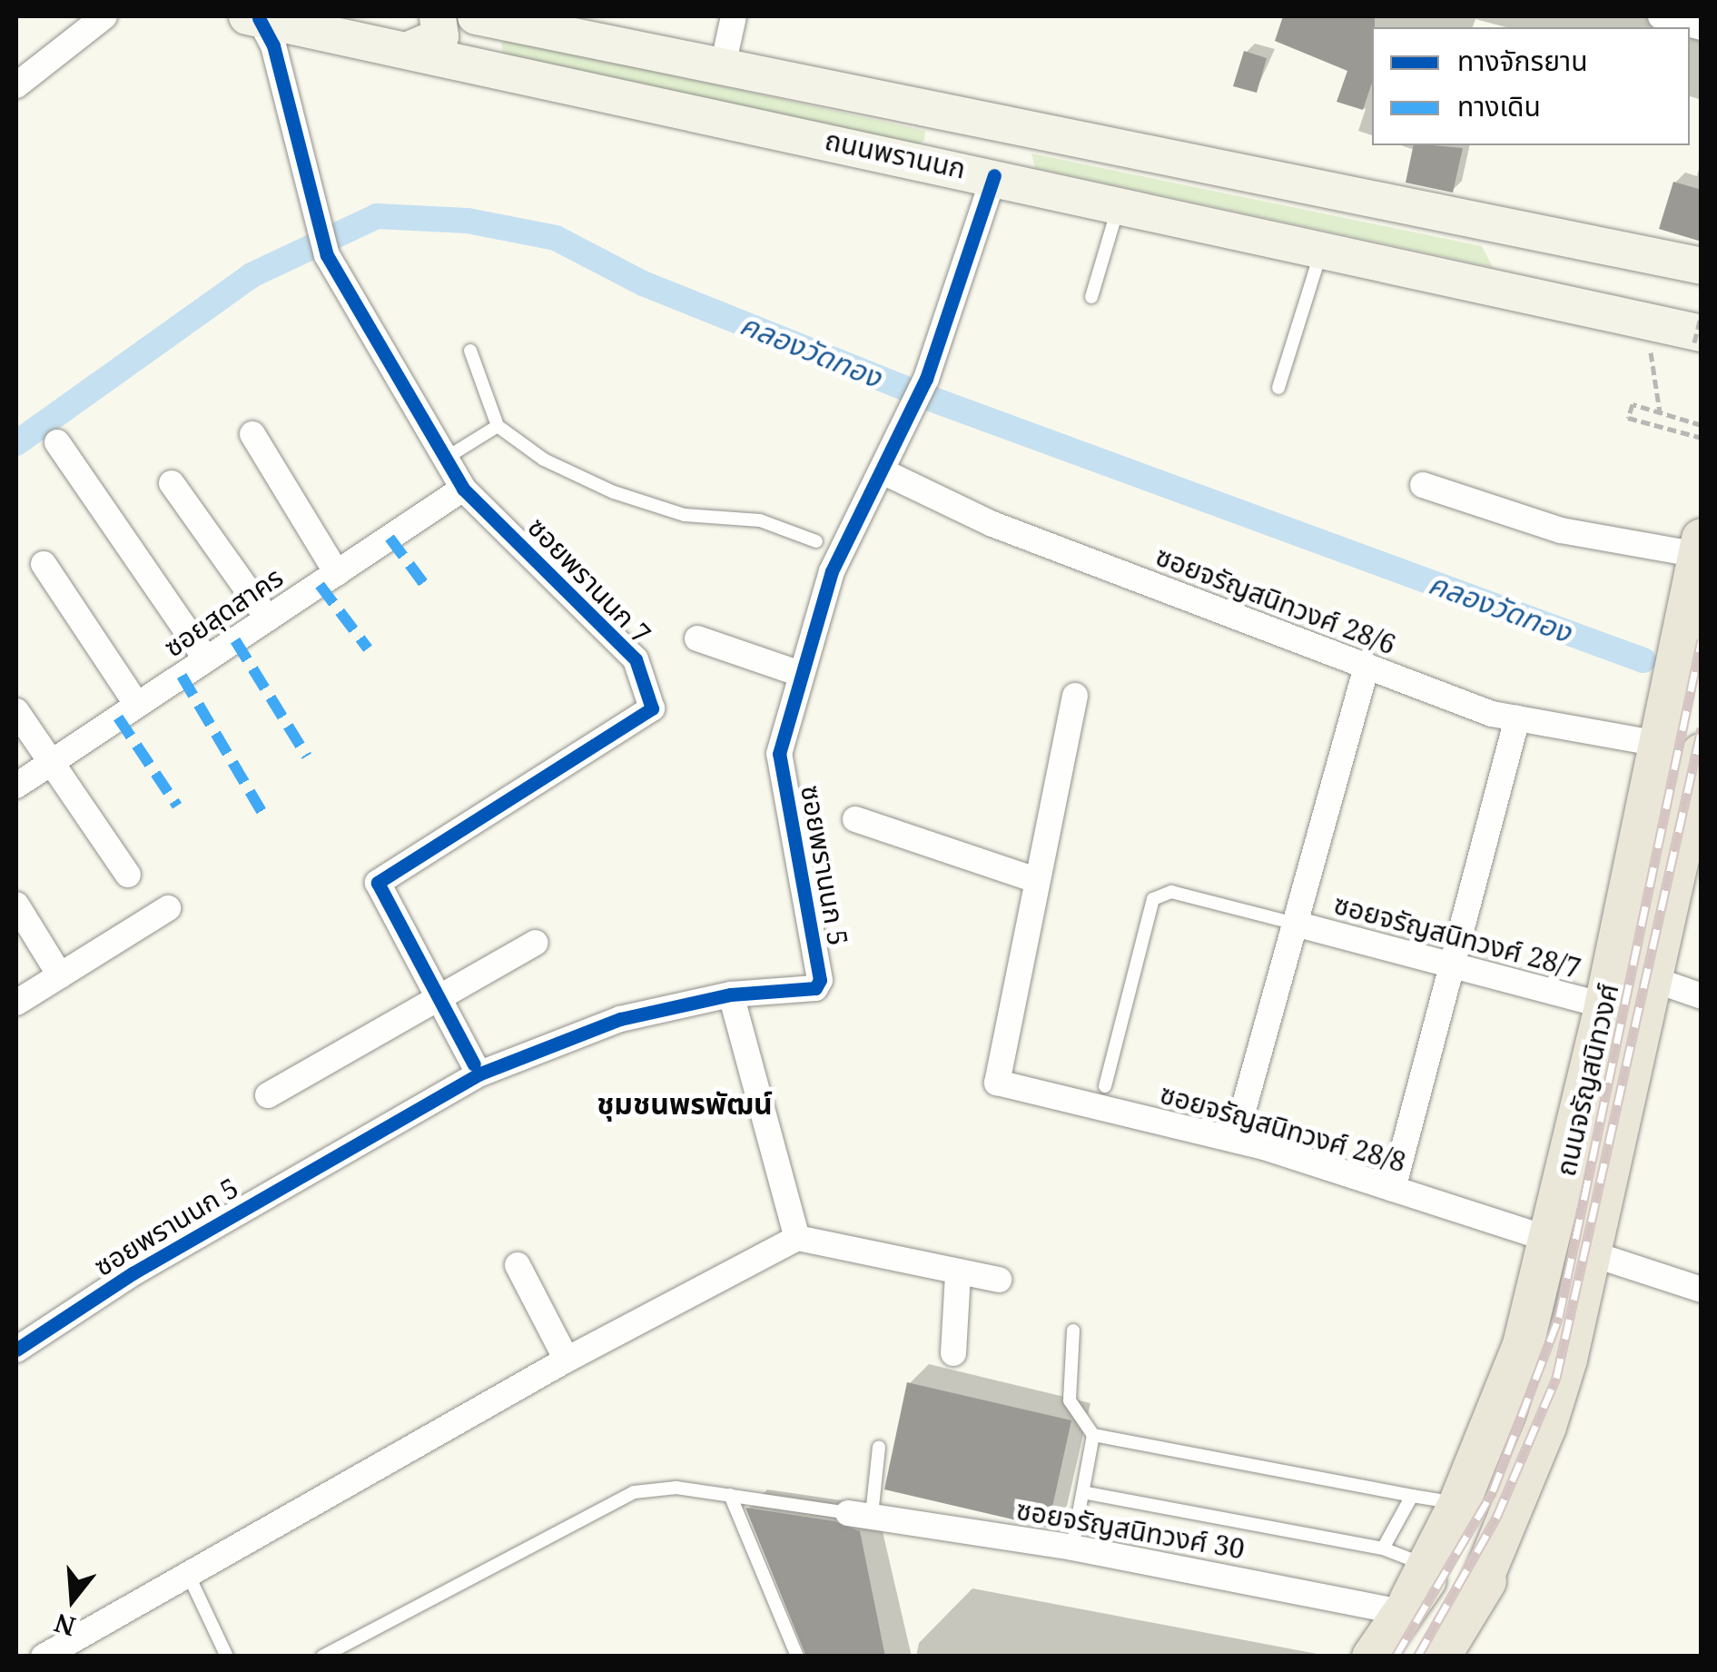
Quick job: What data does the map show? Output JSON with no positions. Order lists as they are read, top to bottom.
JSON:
{
  "streets": {
    "main road": ["ถนนพรานนก", "ถนนจรัญสนิทวงศ์"],
    "street": [
      "ซอยพรานนก 7",
      "ซอยจรัญสนิทวงศ์ 28/6",
      "ซอยสุดสาคร",
      "ซอยพรานนก 5",
      "ซอยจรัญสนิทวงศ์ 28/7",
      "ซอยจรัญสนิทวงศ์ 28/8",
      "ซอยจรัญสนิทวงศ์ 30"
    ]
  },
  "crossings": [
    ["ถนนพรานนก", "ซอยพรานนก 7"],
    ["ถนนพรานนก", "ซอยพรานนก 5"],
    ["ซอยพรานนก 7", "ซอยสุดสาคร"],
    ["ซอยจรัญสนิทวงศ์ 28/6", "ซอยพรานนก 5"],
    ["ซอยจรัญสนิทวงศ์ 28/6", "ถนนจรัญสนิทวงศ์"],
    ["ซอยจรัญสนิทวงศ์ 28/7", "ถนนจรัญสนิทวงศ์"],
    ["ถนนจรัญสนิทวงศ์", "ซอยจรัญสนิทวงศ์ 28/8"],
    ["ถนนจรัญสนิทวงศ์", "ซอยจรัญสนิทวงศ์ 30"]
  ],
  "districts": ["ชุมชนพรพัฒน์"],
  "water": ["คลองวัดทอง"],
  "legend": ["ทางจักรยาน", "ทางเดิน"],
  "north": "bottom"
}
